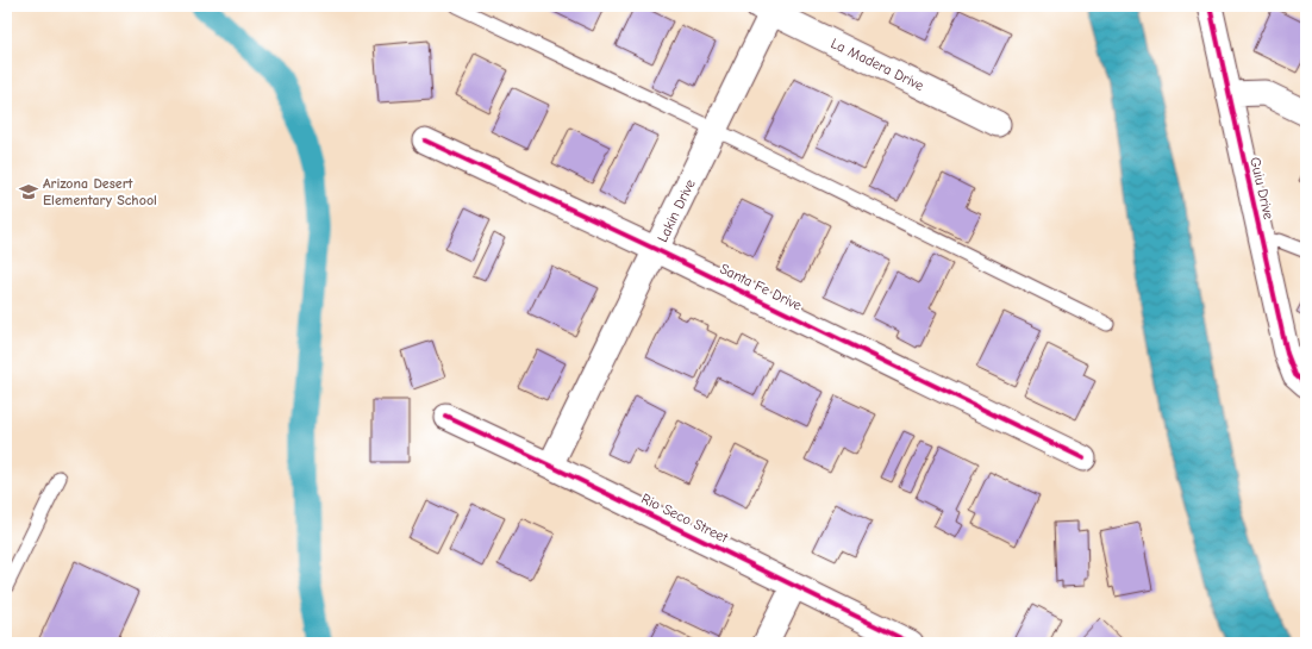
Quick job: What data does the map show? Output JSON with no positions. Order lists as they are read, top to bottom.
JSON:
{
  "streets": {
    "street": [
      "La Madera Drive",
      "Guiu Drive",
      "Lakin Drive",
      "Santa Fe Drive",
      "Rio Seco Street"
    ]
  },
  "crossings": [
    ["La Madera Drive", "Lakin Drive"],
    ["Lakin Drive", "Santa Fe Drive"],
    ["Lakin Drive", "Rio Seco Street"]
  ],
  "places": {
    "school or university": ["Arizona Desert Elementary School"]
  }
}
